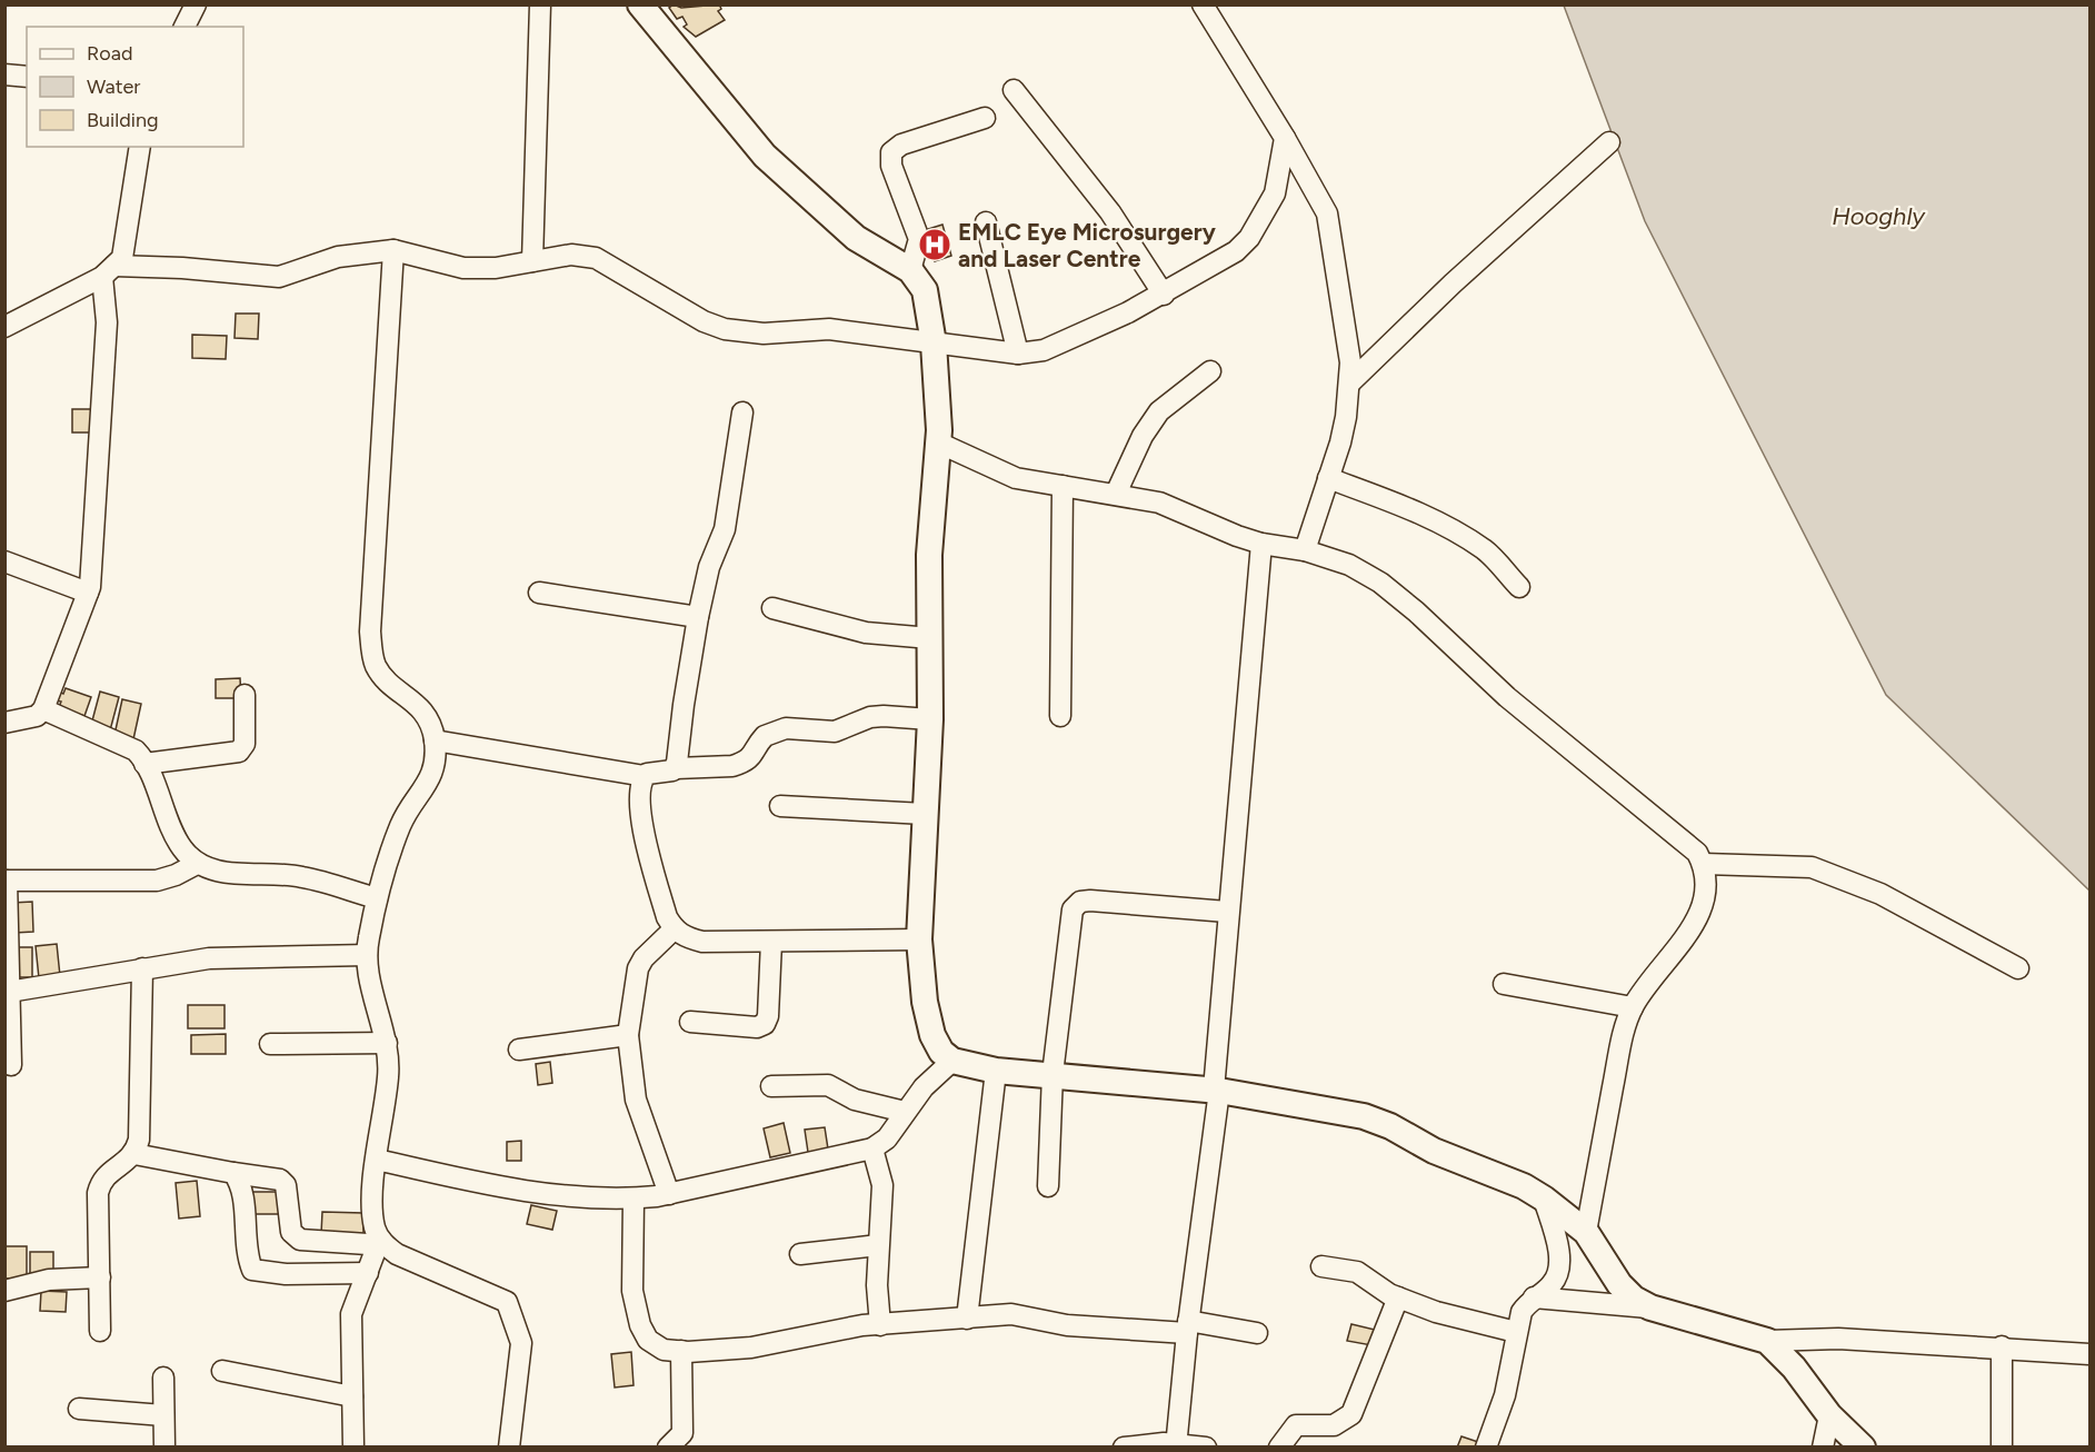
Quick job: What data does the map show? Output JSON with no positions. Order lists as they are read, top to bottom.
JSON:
{
  "water": ["Hooghly"],
  "places": {
    "hospital": ["EMLC Eye Microsurgery and Laser Centre"]
  },
  "legend": ["Road", "Water", "Building"]
}
